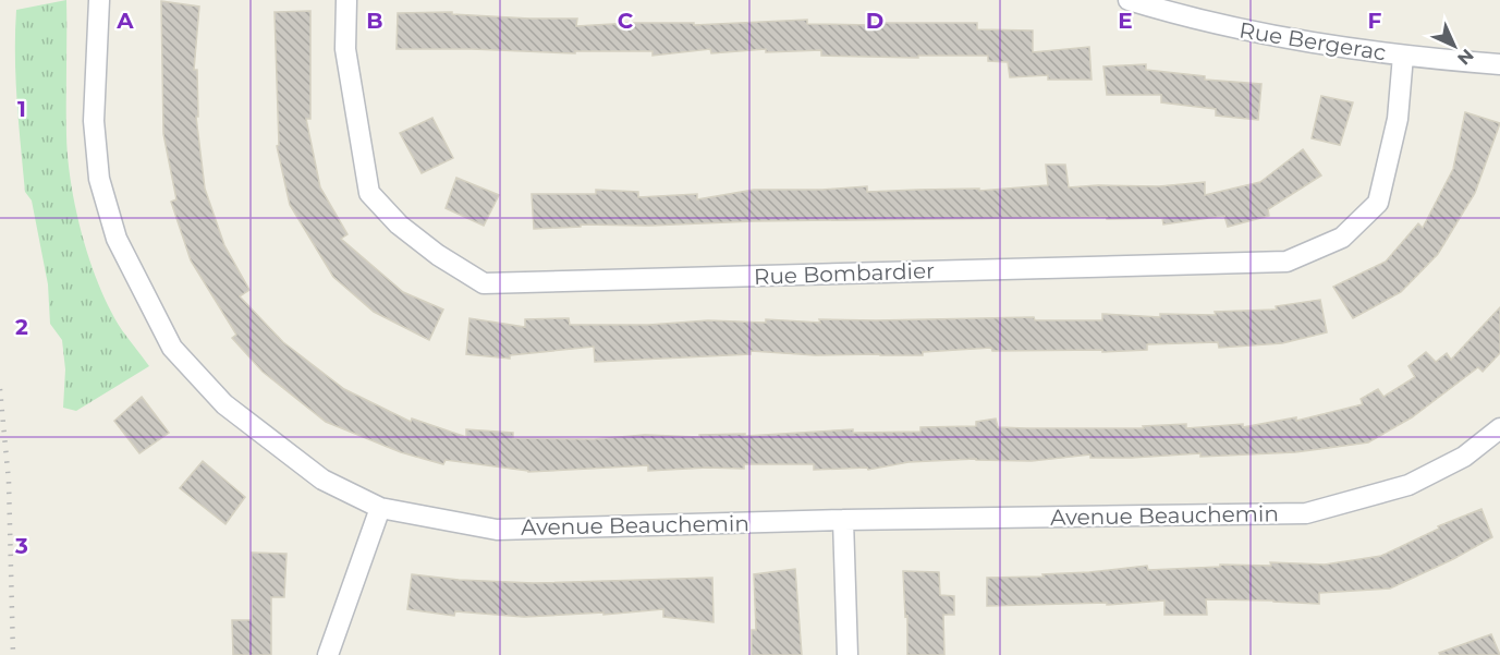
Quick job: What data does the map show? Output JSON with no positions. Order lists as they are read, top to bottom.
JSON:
{
  "streets": {
    "street": ["Rue Bergerac", "Rue Bombardier", "Avenue Beauchemin"]
  },
  "crossings": [
    ["Rue Bergerac", "Rue Bombardier"]
  ],
  "north": "bottom right",
  "grid": {
    "columns": [
      "A",
      "B",
      "C",
      "D",
      "E",
      "F"
    ],
    "rows": ["1", "2", "3"]
  }
}
